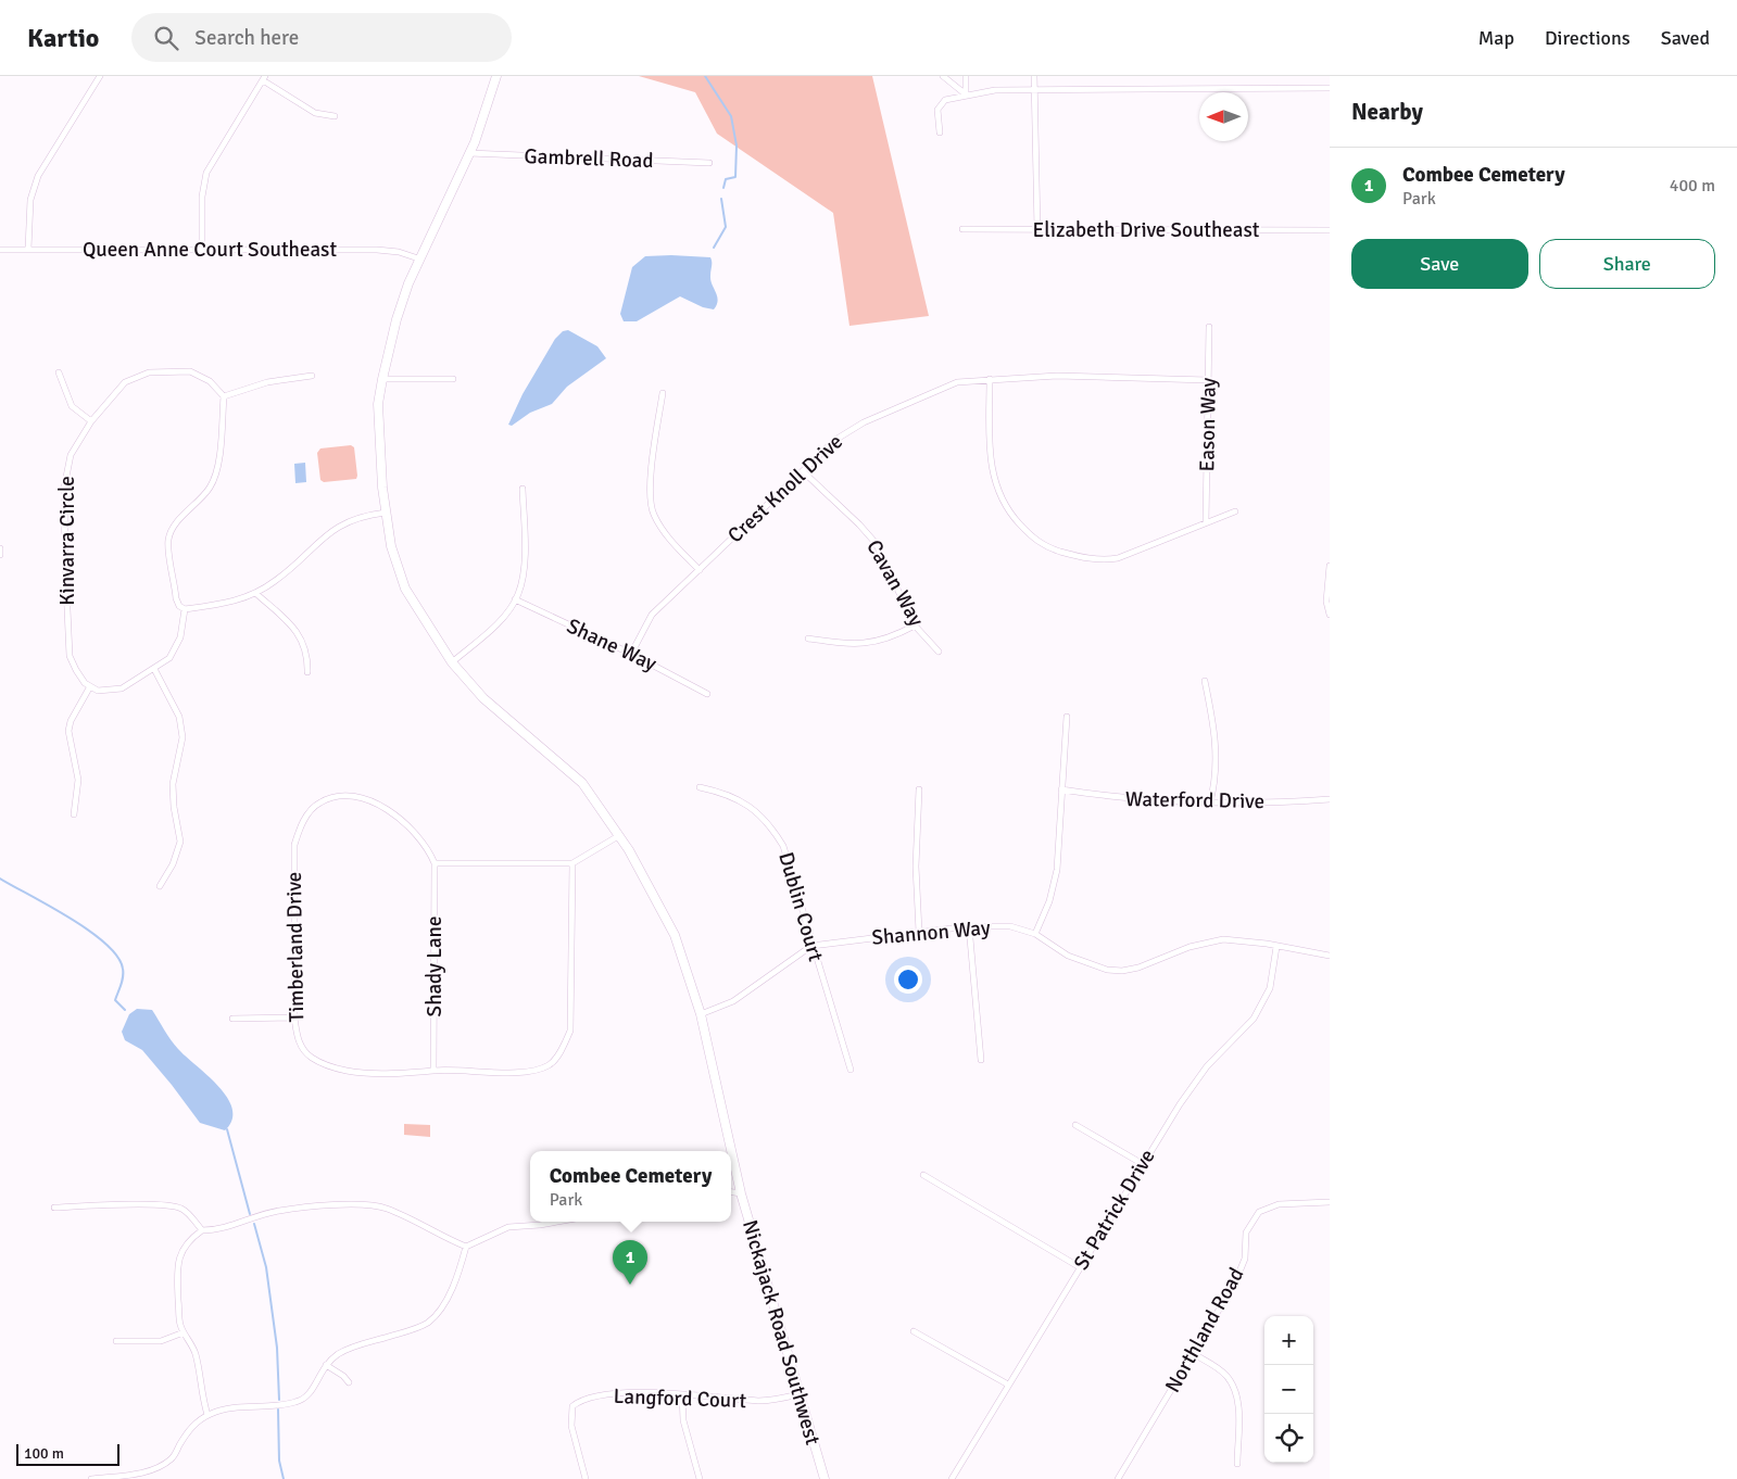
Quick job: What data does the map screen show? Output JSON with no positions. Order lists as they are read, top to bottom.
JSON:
{
  "streets": {
    "street": [
      "Gambrell Road",
      "Elizabeth Drive Southeast",
      "Queen Anne Court Southeast",
      "Eason Way",
      "Crest Knoll Drive",
      "Kinvarra Circle",
      "Cavan Way",
      "Shane Way",
      "Waterford Drive",
      "Dublin Court",
      "Shannon Way",
      "Timberland Drive",
      "Shady Lane",
      "St Patrick Drive",
      "Northland Road",
      "Nickajack Road Southwest",
      "Langford Court"
    ]
  },
  "crossings": [
    ["Gambrell Road", "Nickajack Road Southwest"],
    ["Queen Anne Court Southeast", "Nickajack Road Southwest"],
    ["Eason Way", "Crest Knoll Drive"],
    ["Crest Knoll Drive", "Cavan Way"],
    ["Crest Knoll Drive", "Shane Way"],
    ["Dublin Court", "Shannon Way"],
    ["Shannon Way", "St Patrick Drive"],
    ["Shannon Way", "Nickajack Road Southwest"],
    ["Timberland Drive", "Shady Lane"],
    ["Nickajack Road Southwest", "Langford Court"]
  ],
  "scale_bar": "100 m",
  "north": "left",
  "page": {
    "header": "Kartio",
    "search": "Search here",
    "nav": ["Map", "Directions", "Saved"],
    "heading": "Nearby",
    "list": [
      {
        "mark": "1",
        "name": "Combee Cemetery",
        "note": "Park",
        "value": "400 m"
      }
    ],
    "buttons": ["Save", "Share"],
    "popup": ["Combee Cemetery", "Park"],
    "pins": "1",
    "map_buttons": ["+", "−"],
    "scale": "100 m"
  }
}
